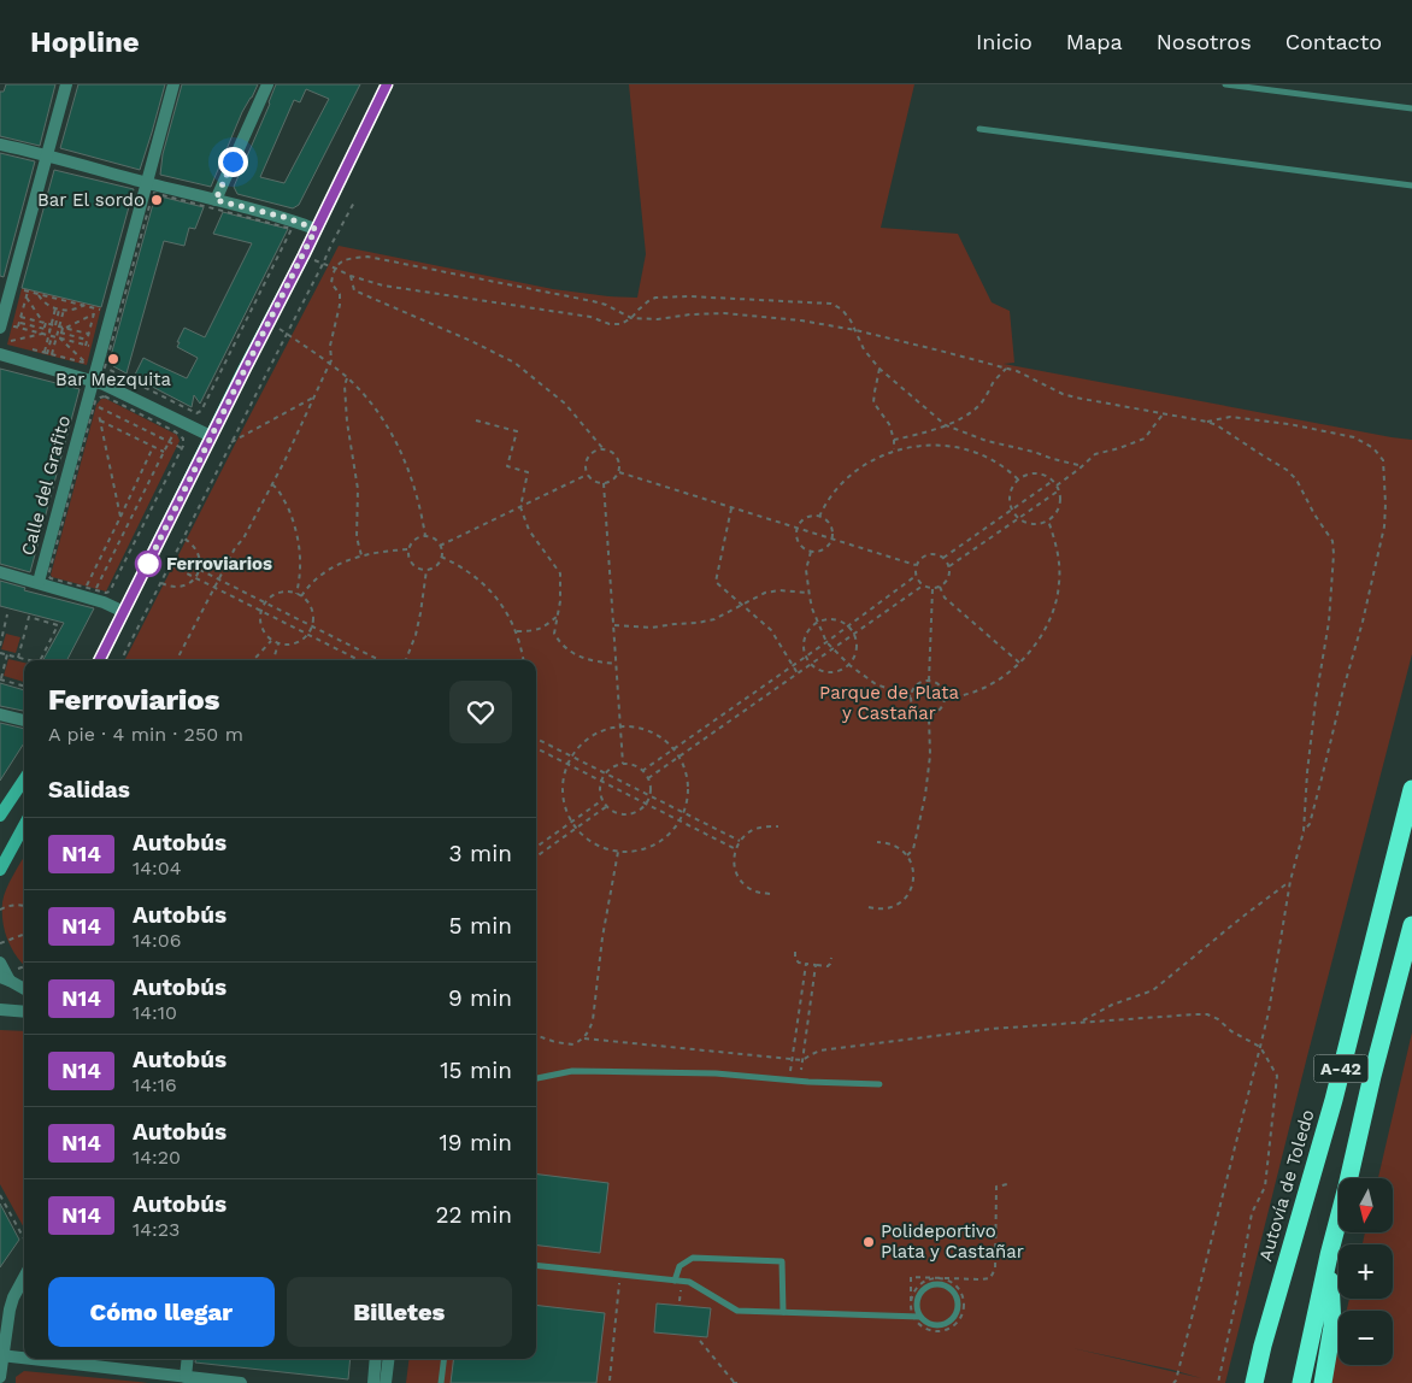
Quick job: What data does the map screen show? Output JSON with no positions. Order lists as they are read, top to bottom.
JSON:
{
  "streets": {
    "highway": ["A-42", "Autovía de Toledo"],
    "street": ["Calle del Grafito"]
  },
  "parks": ["Parque de Plata y Castañar"],
  "places": [
    "Bar El sordo",
    "Bar Mezquita",
    "Ferroviarios",
    "Polideportivo Plata y Castañar"
  ],
  "lines": ["bus line N14"],
  "north": "bottom",
  "page": {
    "header": "Hopline",
    "nav": [
      "Inicio",
      "Mapa",
      "Nosotros",
      "Contacto"
    ],
    "heading": [
      ["Ferroviarios", "A pie · 4 min · 250 m"],
      "Salidas"
    ],
    "list": [
      {
        "mark": "N14",
        "name": "Autobús",
        "note": "14:04",
        "value": "3 min"
      },
      {
        "mark": "N14",
        "name": "Autobús",
        "note": "14:06",
        "value": "5 min"
      },
      {
        "mark": "N14",
        "name": "Autobús",
        "note": "14:10",
        "value": "9 min"
      },
      {
        "mark": "N14",
        "name": "Autobús",
        "note": "14:16",
        "value": "15 min"
      },
      {
        "mark": "N14",
        "name": "Autobús",
        "note": "14:20",
        "value": "19 min"
      },
      {
        "mark": "N14",
        "name": "Autobús",
        "note": "14:23",
        "value": "22 min"
      }
    ],
    "map_buttons": ["+", "−"],
    "buttons": ["Cómo llegar", "Billetes"]
  }
}
